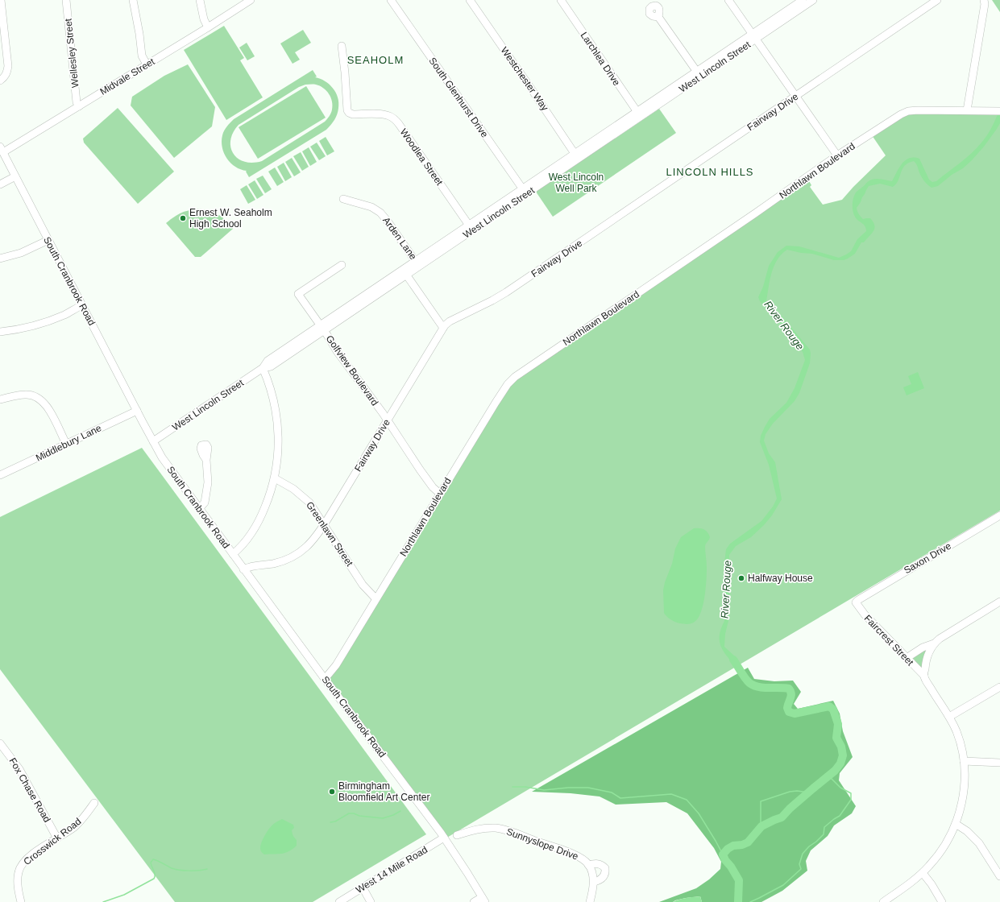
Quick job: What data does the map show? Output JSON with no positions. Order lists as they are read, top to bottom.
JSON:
{
  "streets": {
    "street": [
      "Wellesley Street",
      "Larchlea Drive",
      "West Lincoln Street",
      "Midvale Street",
      "Westchester Way",
      "South Glenhurst Drive",
      "Fairway Drive",
      "Woodlea Street",
      "Northlawn Boulevard",
      "Arden Lane",
      "South Cranbrook Road",
      "Golfview Boulevard",
      "Middlebury Lane",
      "Greenlawn Street",
      "Saxon Drive",
      "Faircrest Street",
      "Fox Chase Road",
      "Crosswick Road",
      "Sunnyslope Drive",
      "West 14 Mile Road"
    ]
  },
  "crossings": [
    ["Wellesley Street", "Midvale Street"],
    ["Larchlea Drive", "West Lincoln Street"],
    ["West Lincoln Street", "Westchester Way"],
    ["West Lincoln Street", "South Glenhurst Drive"],
    ["West Lincoln Street", "Woodlea Street"],
    ["West Lincoln Street", "Arden Lane"],
    ["West Lincoln Street", "South Cranbrook Road"],
    ["West Lincoln Street", "Golfview Boulevard"],
    ["Midvale Street", "South Cranbrook Road"],
    ["Fairway Drive", "Arden Lane"],
    ["Fairway Drive", "South Cranbrook Road"],
    ["Fairway Drive", "Golfview Boulevard"],
    ["Fairway Drive", "Greenlawn Street"],
    ["Northlawn Boulevard", "South Cranbrook Road"],
    ["Northlawn Boulevard", "Golfview Boulevard"],
    ["Northlawn Boulevard", "Greenlawn Street"],
    ["South Cranbrook Road", "Middlebury Lane"],
    ["South Cranbrook Road", "West 14 Mile Road"],
    ["Saxon Drive", "Faircrest Street"],
    ["Fox Chase Road", "Crosswick Road"]
  ],
  "districts": ["SEAHOLM", "LINCOLN HILLS"],
  "water": ["River Rouge"],
  "parks": ["West Lincoln Well Park"],
  "places": ["Ernest W. Seaholm High School", "Halfway House", "Birmingham Bloomfield Art Center"]
}
